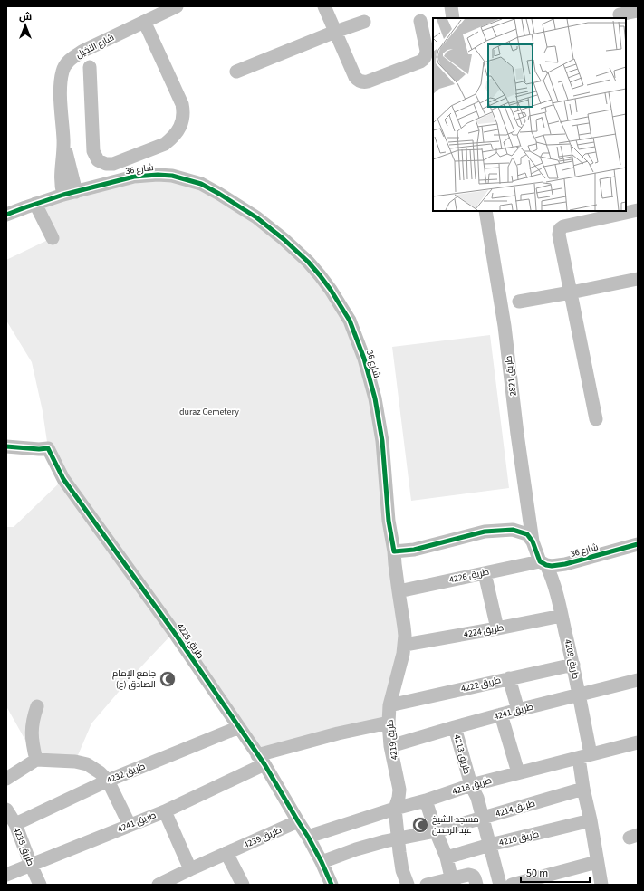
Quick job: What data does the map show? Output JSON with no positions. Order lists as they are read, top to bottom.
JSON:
{
  "streets": {
    "street": [
      "شارع النخيل",
      "شارع 36",
      "طريق 2821",
      "طريق 4226",
      "طريق 4224",
      "طريق 4225",
      "طريق 4209",
      "طريق 4222",
      "طريق 4241",
      "طريق 4219",
      "طريق 4213",
      "طريق 4232",
      "طريق 4218",
      "طريق 4214",
      "طريق 4239",
      "طريق 4210",
      "طريق 4235"
    ]
  },
  "crossings": [
    ["شارع النخيل", "شارع 36"],
    ["شارع 36", "طريق 4226"],
    ["شارع 36", "طريق 4209"],
    ["شارع 36", "طريق 4219"],
    ["طريق 4226", "طريق 4209"],
    ["طريق 4226", "طريق 4219"],
    ["طريق 4224", "طريق 4209"],
    ["طريق 4224", "طريق 4219"],
    ["طريق 4225", "طريق 4241"],
    ["طريق 4225", "طريق 4232"],
    ["طريق 4225", "طريق 4218"],
    ["طريق 4225", "طريق 4214"],
    ["طريق 4225", "طريق 4239"],
    ["طريق 4209", "طريق 4222"],
    ["طريق 4209", "طريق 4241"],
    ["طريق 4209", "طريق 4218"],
    ["طريق 4209", "طريق 4214"],
    ["طريق 4209", "طريق 4210"],
    ["طريق 4222", "طريق 4219"],
    ["طريق 4241", "طريق 4219"],
    ["طريق 4241", "طريق 4213"],
    ["طريق 4241", "طريق 4235"],
    ["طريق 4219", "طريق 4218"],
    ["طريق 4219", "طريق 4214"],
    ["طريق 4213", "طريق 4218"],
    ["طريق 4213", "طريق 4214"],
    ["طريق 4213", "طريق 4210"],
    ["طريق 4232", "طريق 4235"]
  ],
  "parks": ["duraz Cemetery"],
  "places": {
    "mosque": ["جامع الإمام الصادق (ع)", "مسجد الشيخ عبد الرحمن"]
  },
  "scale_bar": "50 m",
  "north": "top"
}
